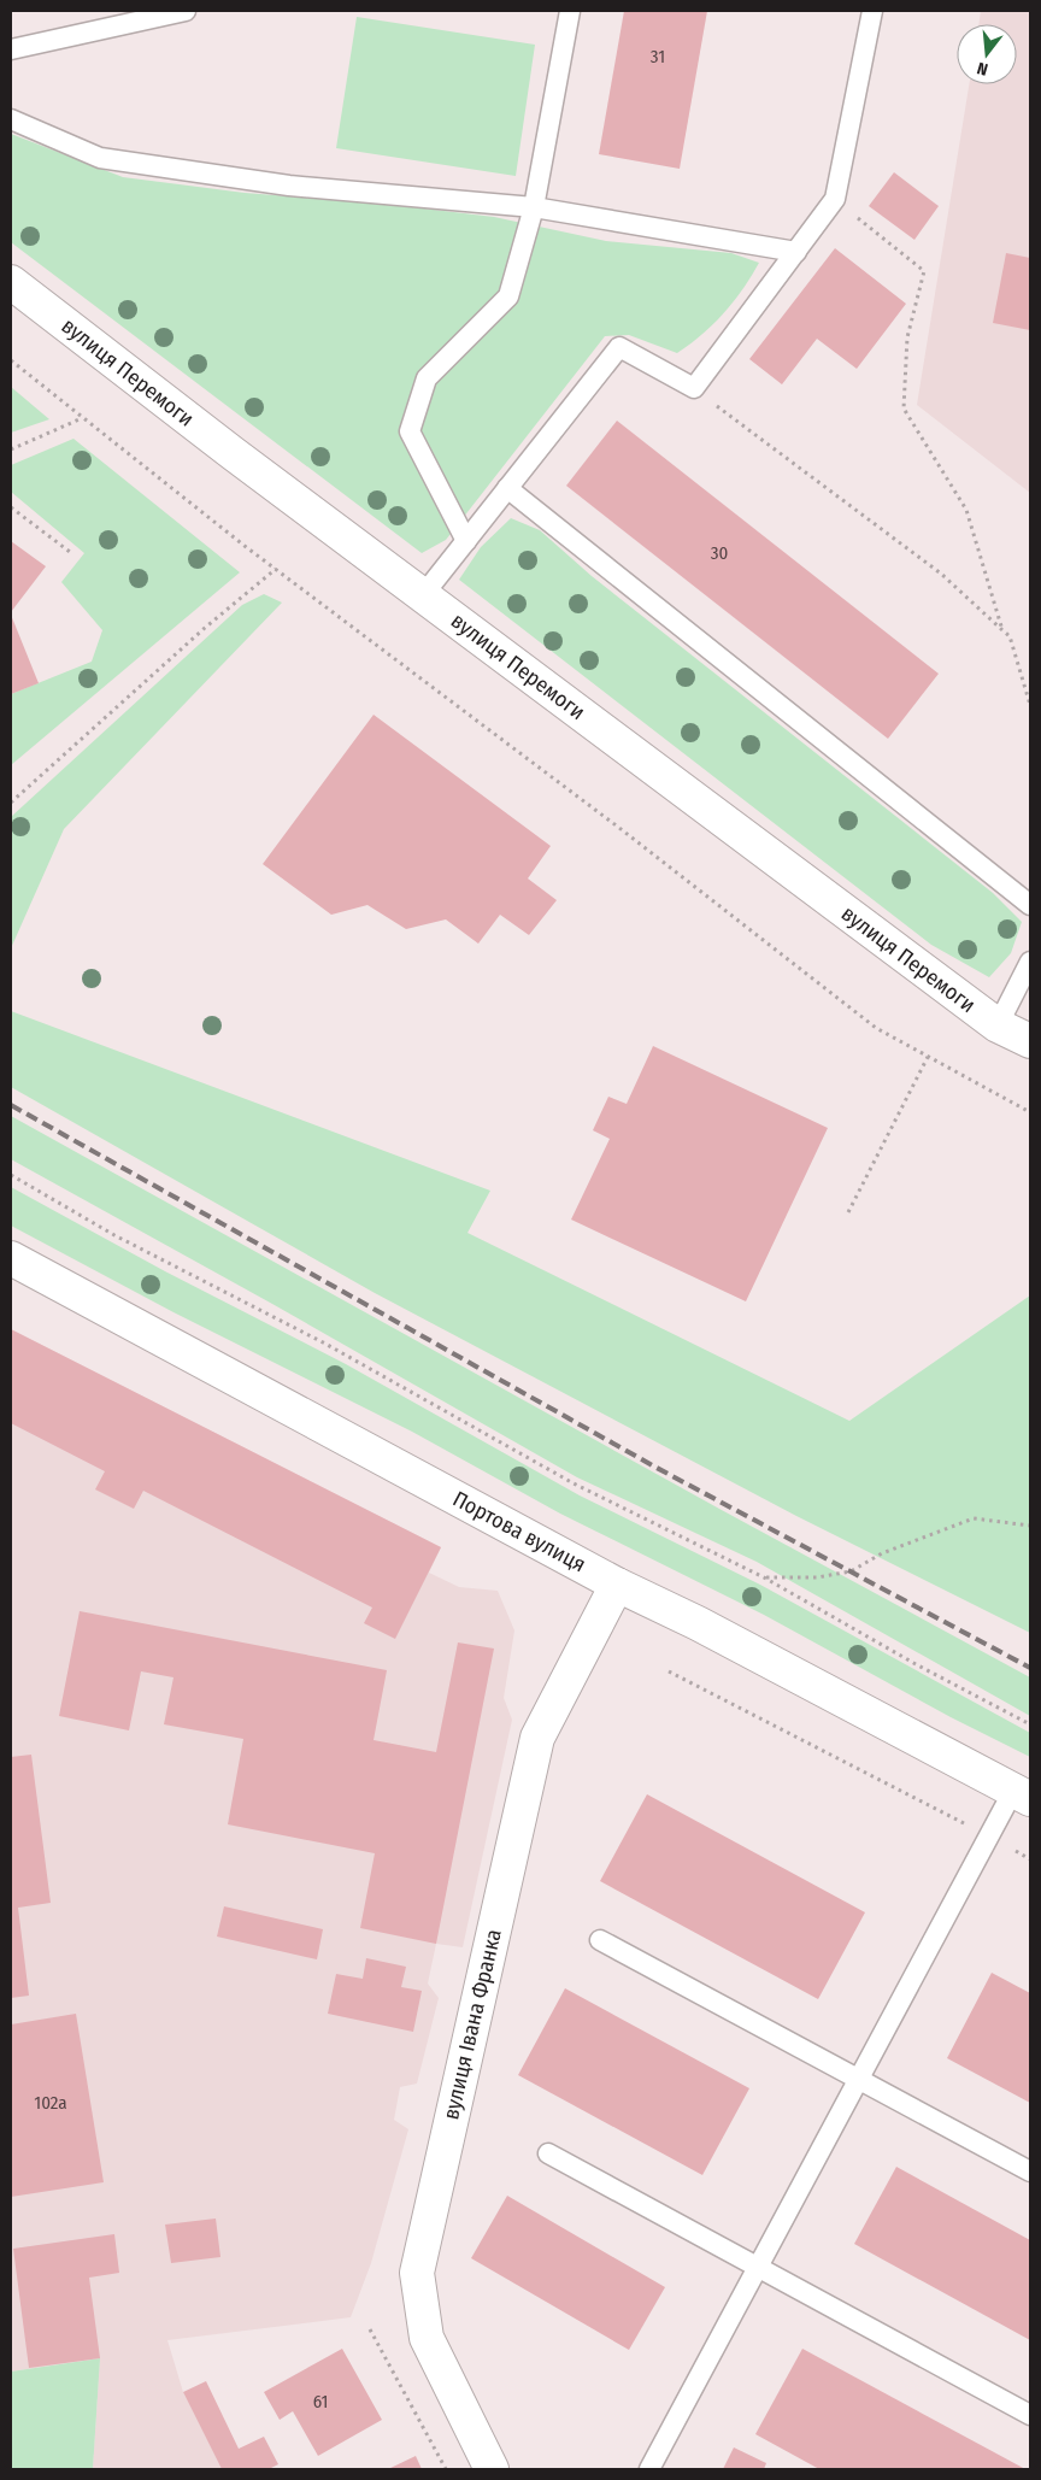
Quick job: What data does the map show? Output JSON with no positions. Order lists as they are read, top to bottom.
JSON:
{
  "streets": {
    "street": ["вулиця Перемоги", "Портова вулиця", "вулиця Івана Франка"]
  },
  "crossings": [
    ["Портова вулиця", "вулиця Івана Франка"]
  ],
  "house_numbers": [
    "31",
    "30",
    "102а",
    "61"
  ],
  "north": "bottom"
}
